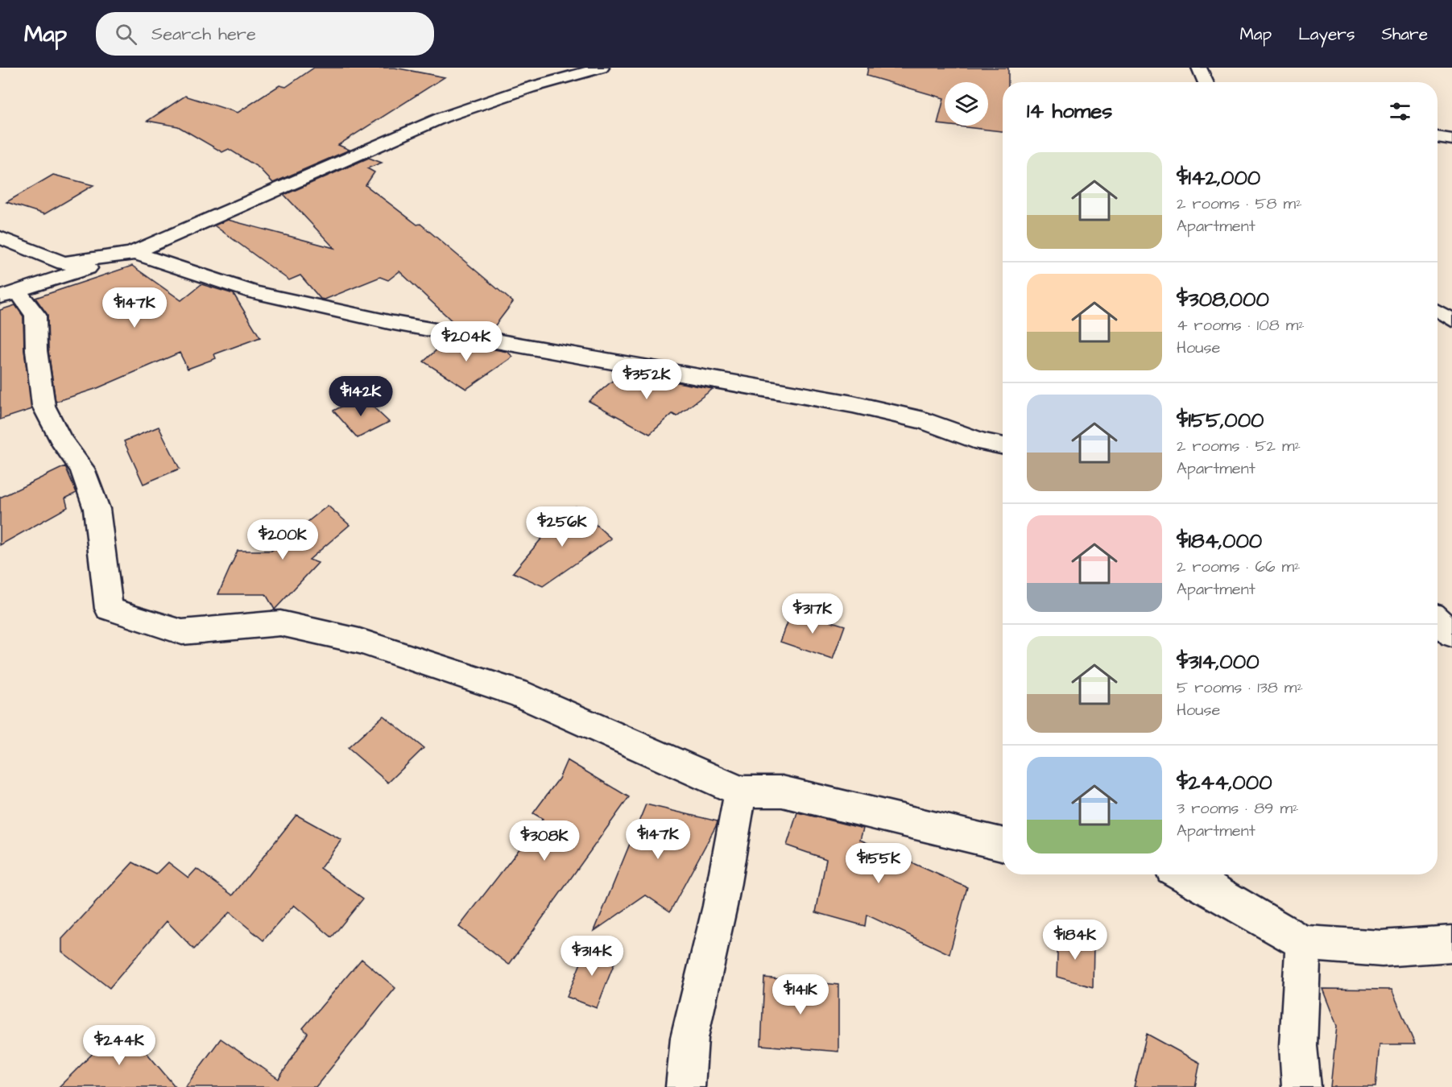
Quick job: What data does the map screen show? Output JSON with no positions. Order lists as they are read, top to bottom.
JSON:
{
  "page": {
    "header": "Map",
    "search": "Search here",
    "nav": ["Map", "Layers", "Share"],
    "heading": "14 homes",
    "list": [
      {
        "name": "$142,000",
        "note": "2 rooms · 58 m² · Apartment"
      },
      {
        "name": "$308,000",
        "note": "4 rooms · 108 m² · House"
      },
      {
        "name": "$155,000",
        "note": "2 rooms · 52 m² · Apartment"
      },
      {
        "name": "$184,000",
        "note": "2 rooms · 66 m² · Apartment"
      },
      {
        "name": "$314,000",
        "note": "5 rooms · 138 m² · House"
      },
      {
        "name": "$244,000",
        "note": "3 rooms · 89 m² · Apartment"
      }
    ],
    "price": [
      "$147K",
      "$204K",
      "$352K",
      "$142K",
      "$256K",
      "$200K",
      "$317K",
      "$147K",
      "$308K",
      "$155K",
      "$184K",
      "$314K",
      "$141K",
      "$244K"
    ]
  }
}
